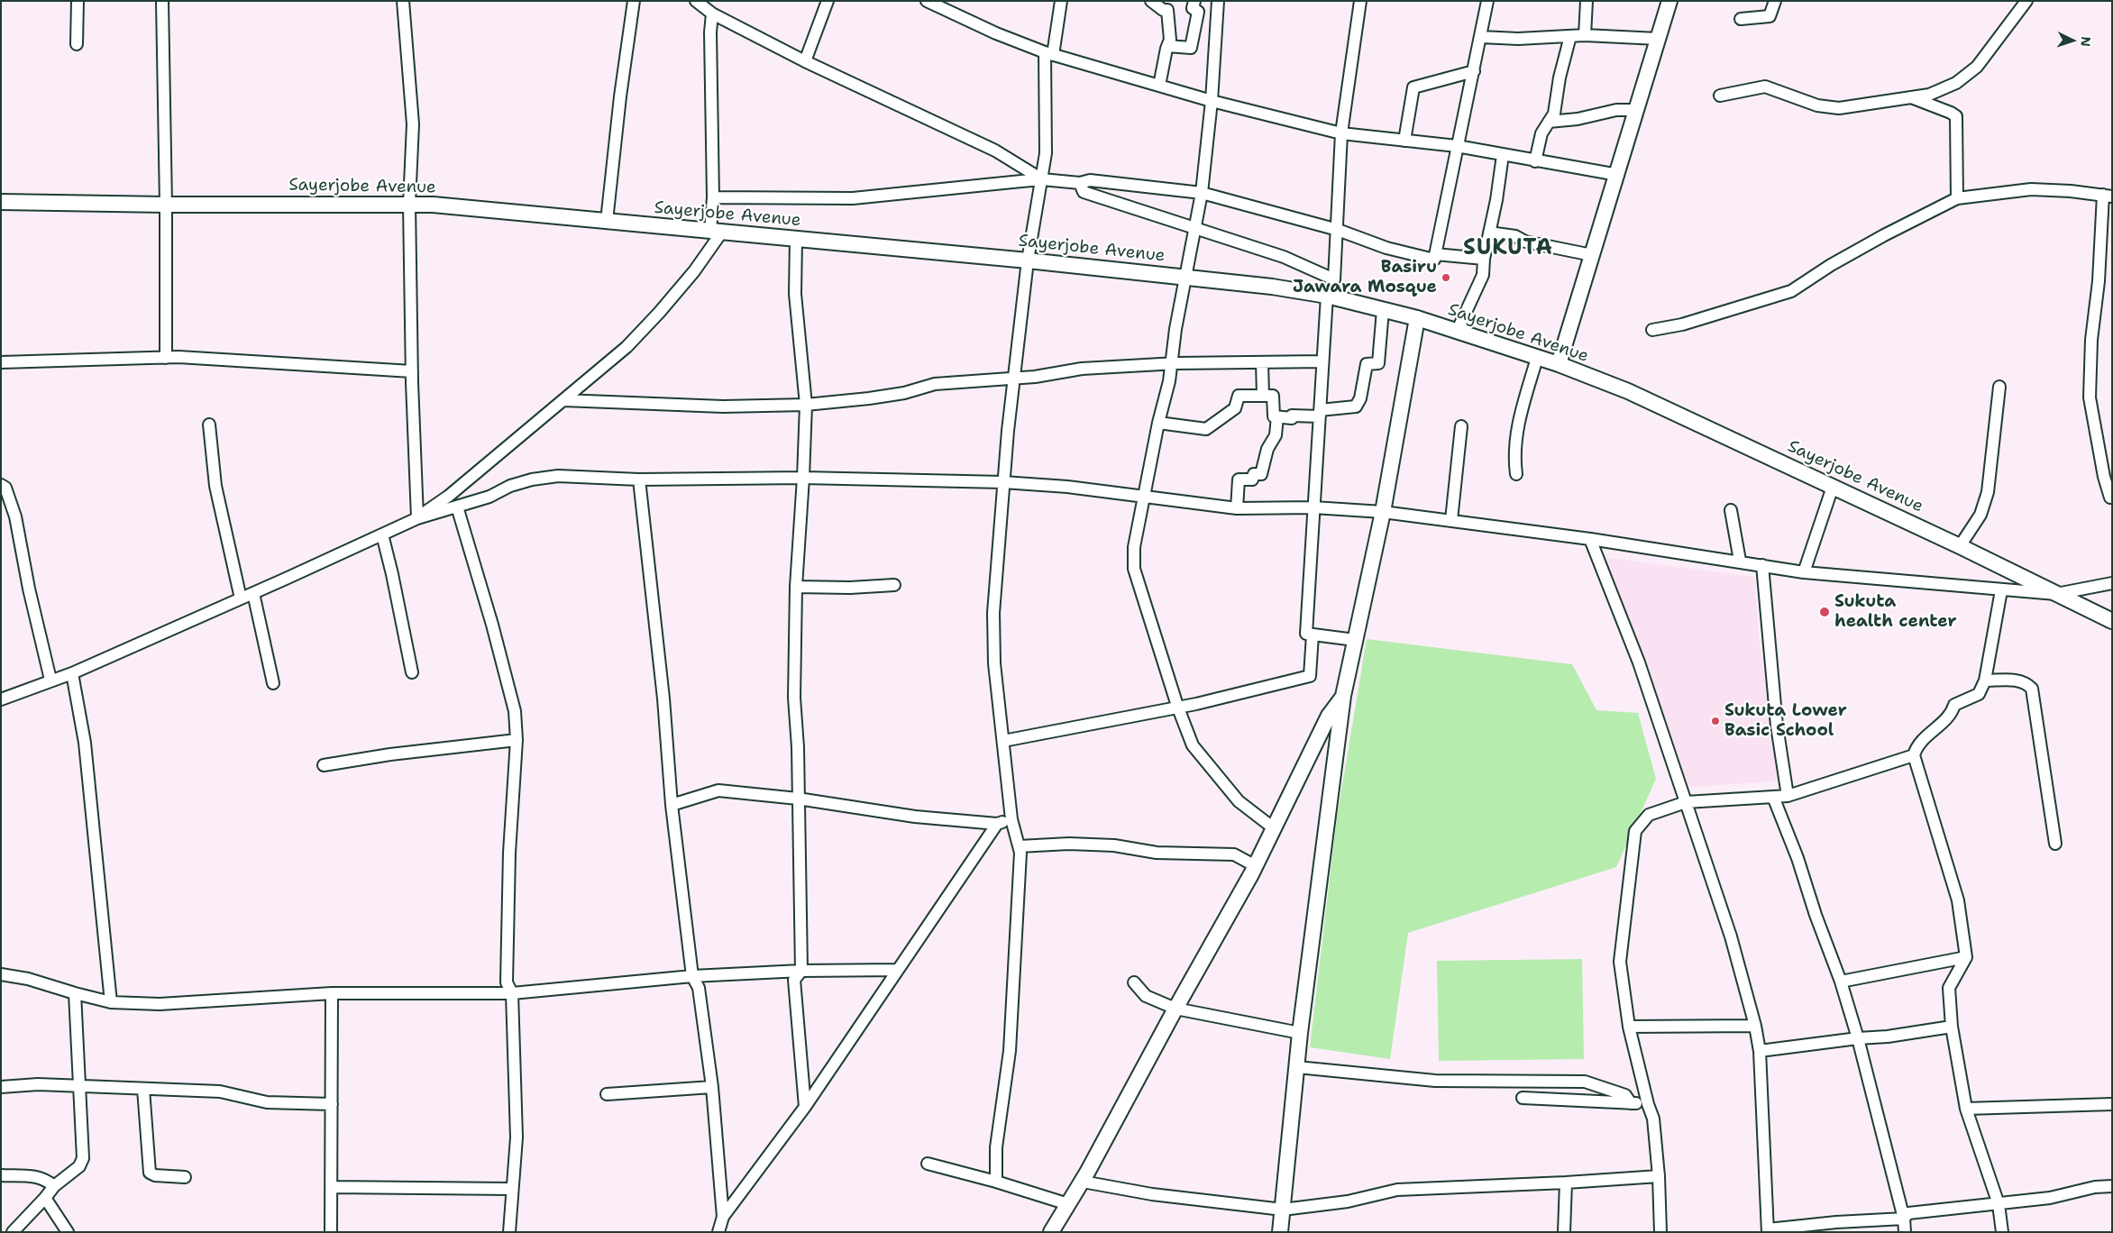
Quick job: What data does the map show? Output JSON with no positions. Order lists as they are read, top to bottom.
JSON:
{
  "streets": {
    "street": ["Sayerjobe Avenue"]
  },
  "districts": ["SUKUTA"],
  "places": ["Basiru Jawara Mosque", "Sukuta health center", "Sukuta Lower Basic School"],
  "north": "right"
}
